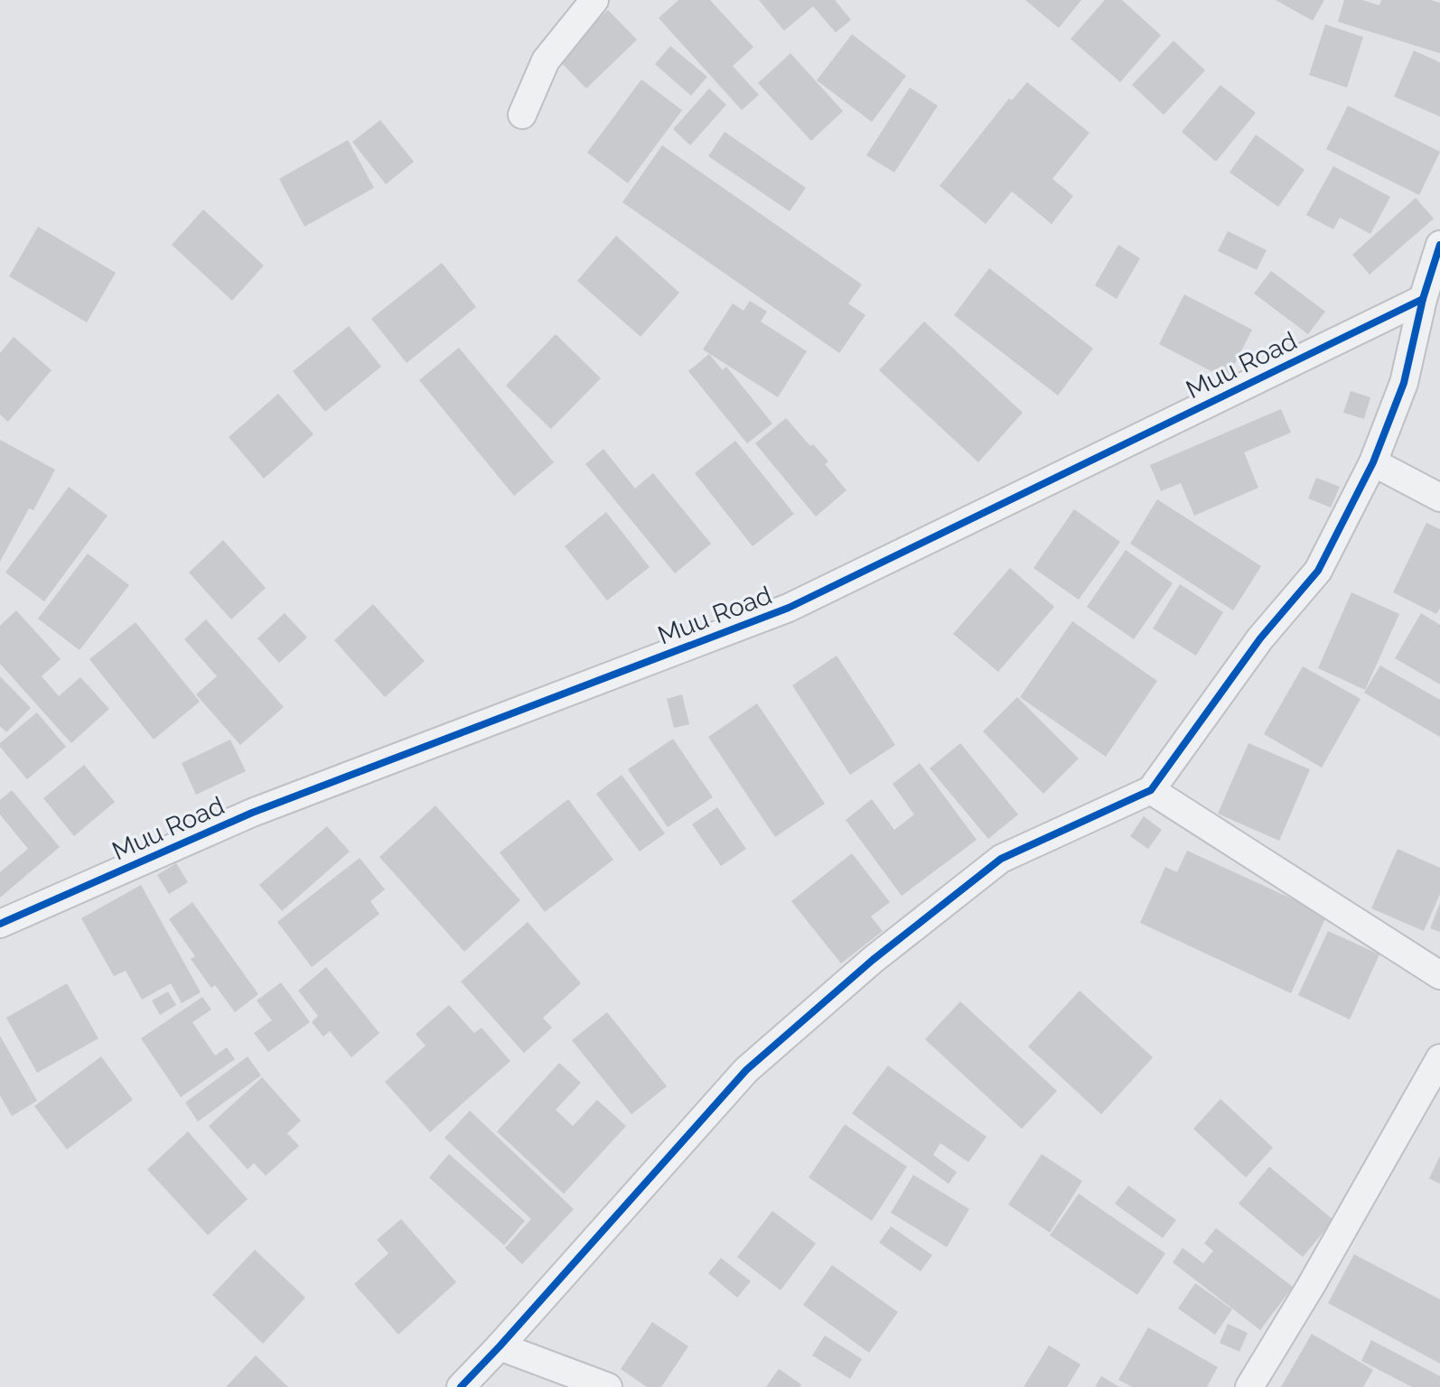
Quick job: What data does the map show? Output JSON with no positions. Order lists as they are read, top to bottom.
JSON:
{
  "streets": {
    "street": ["Muu Road"]
  }
}
